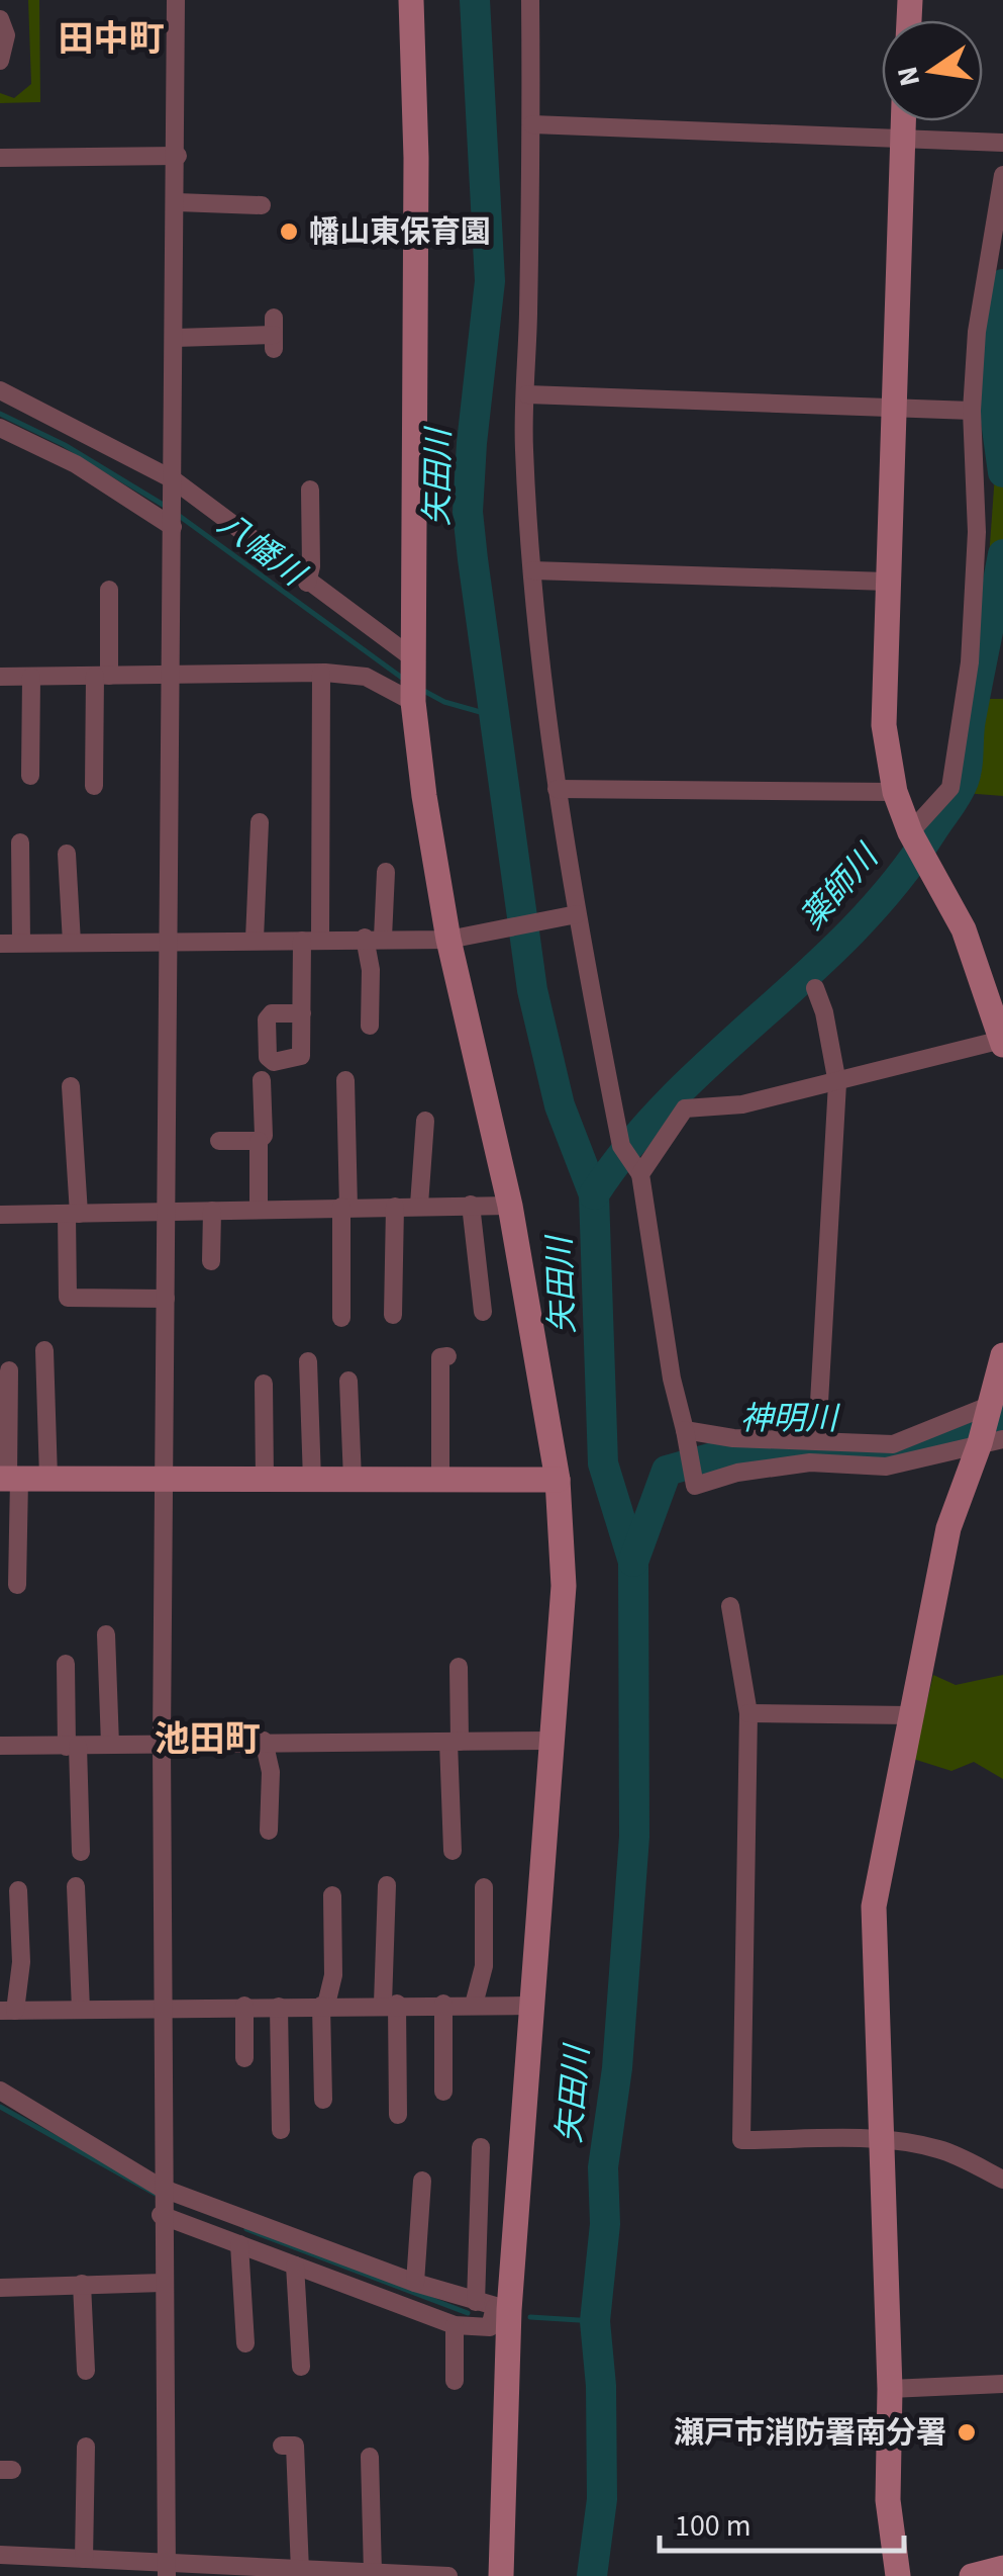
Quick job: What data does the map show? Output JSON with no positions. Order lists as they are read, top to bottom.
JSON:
{
  "districts": ["田中町", "池田町"],
  "water": [
    "矢田川",
    "八幡川",
    "薬師川",
    "神明川"
  ],
  "places": ["幡山東保育園", "瀬戸市消防署南分署"],
  "scale_bar": "100 m",
  "north": "left"
}
